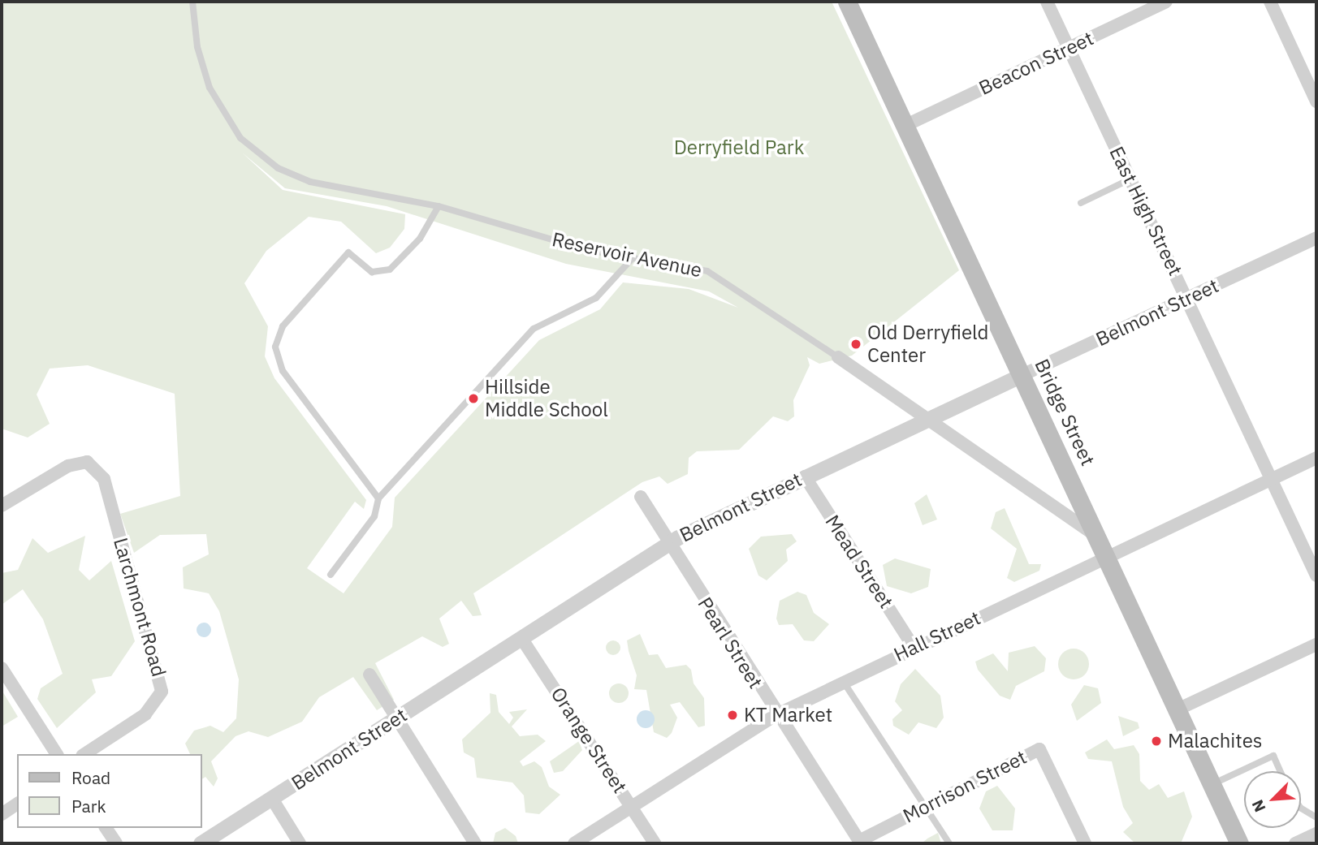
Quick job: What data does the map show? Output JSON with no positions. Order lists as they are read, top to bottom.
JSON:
{
  "streets": {
    "main road": ["Bridge Street"],
    "street": [
      "Beacon Street",
      "East High Street",
      "Reservoir Avenue",
      "Belmont Street",
      "Mead Street",
      "Larchmont Road",
      "Hall Street",
      "Pearl Street",
      "Orange Street",
      "Morrison Street"
    ]
  },
  "crossings": [
    ["Beacon Street", "East High Street"],
    ["Beacon Street", "Bridge Street"],
    ["East High Street", "Belmont Street"],
    ["East High Street", "Hall Street"],
    ["Reservoir Avenue", "Belmont Street"],
    ["Reservoir Avenue", "Bridge Street"],
    ["Belmont Street", "Bridge Street"],
    ["Belmont Street", "Mead Street"],
    ["Belmont Street", "Pearl Street"],
    ["Belmont Street", "Orange Street"],
    ["Bridge Street", "Hall Street"],
    ["Mead Street", "Hall Street"],
    ["Hall Street", "Pearl Street"],
    ["Hall Street", "Orange Street"],
    ["Pearl Street", "Morrison Street"]
  ],
  "parks": ["Derryfield Park"],
  "places": [
    "Old Derryfield Center",
    "Hillside Middle School",
    "KT Market",
    "Malachites"
  ],
  "legend": ["Road", "Park"],
  "north": "bottom left"
}
